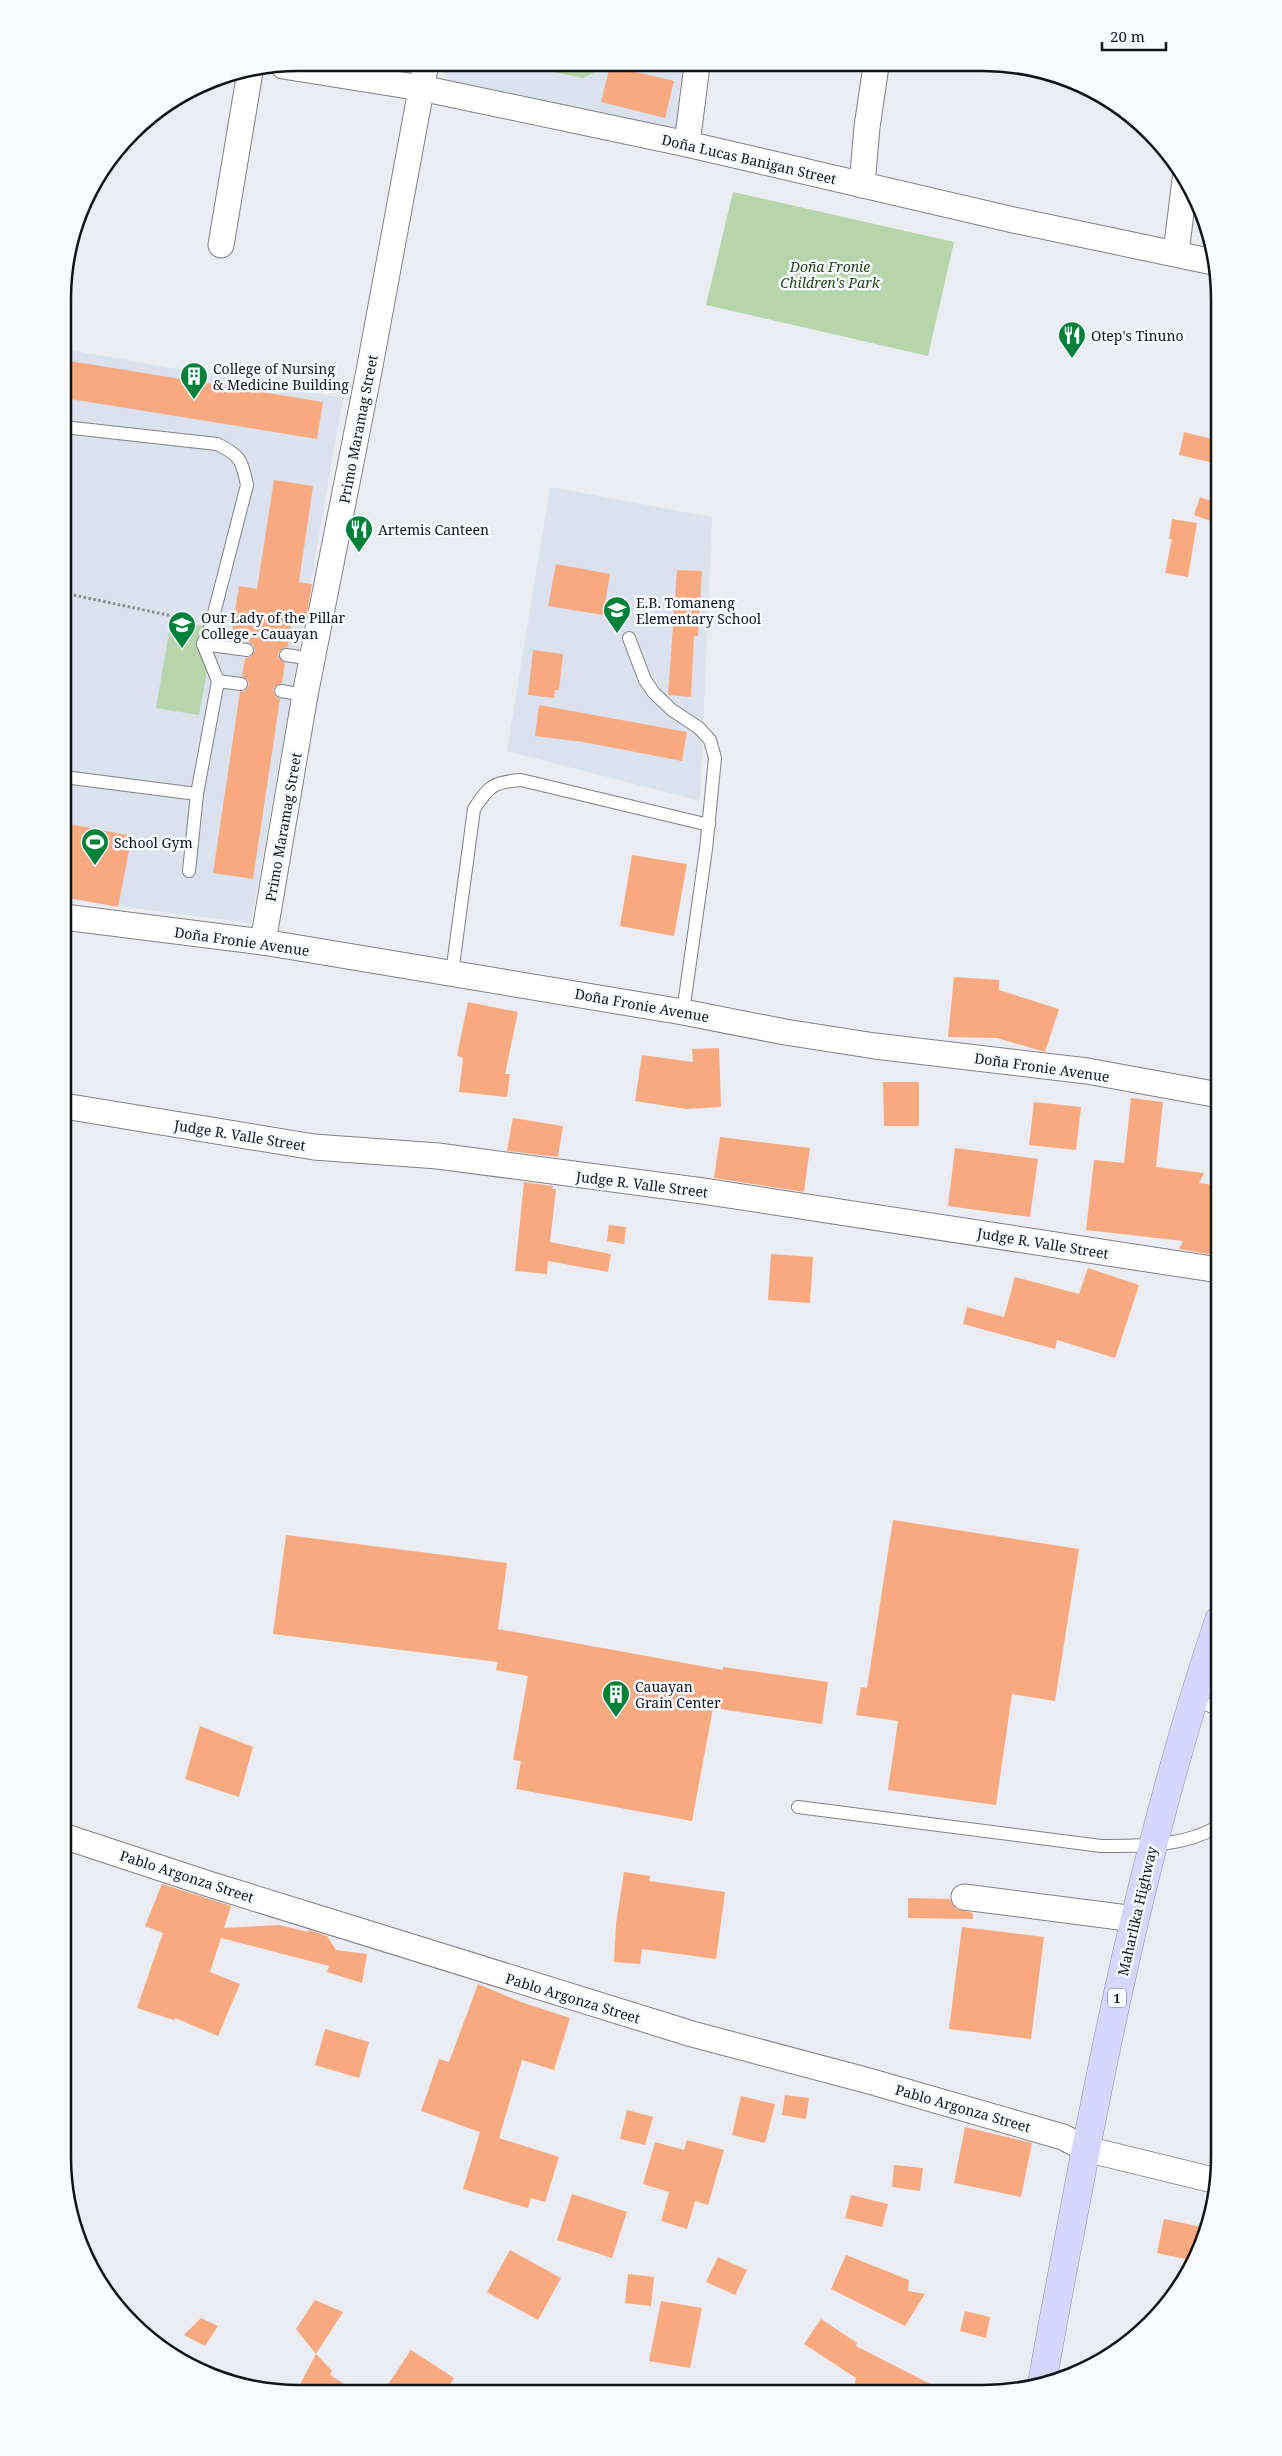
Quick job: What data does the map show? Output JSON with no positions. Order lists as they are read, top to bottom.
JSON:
{
  "streets": {
    "highway": ["Maharlika Highway", "1"],
    "street": [
      "Doña Lucas Banigan Street",
      "Primo Maramag Street",
      "Doña Fronie Avenue",
      "Judge R. Valle Street",
      "Pablo Argonza Street"
    ]
  },
  "crossings": [
    ["Doña Lucas Banigan Street", "Primo Maramag Street"],
    ["Primo Maramag Street", "Doña Fronie Avenue"],
    ["Pablo Argonza Street", "Maharlika Highway"]
  ],
  "parks": ["Doña Fronie Children's Park"],
  "places": {
    "restaurant": ["Otep's Tinuno", "Artemis Canteen"],
    "building": ["College of Nursing & Medicine Building", "Cauayan Grain Center"],
    "school or university": ["E.B. Tomaneng Elementary School", "Our Lady of the Pillar College - Cauayan"],
    "sports": ["School Gym"]
  },
  "scale_bar": "20 m"
}
